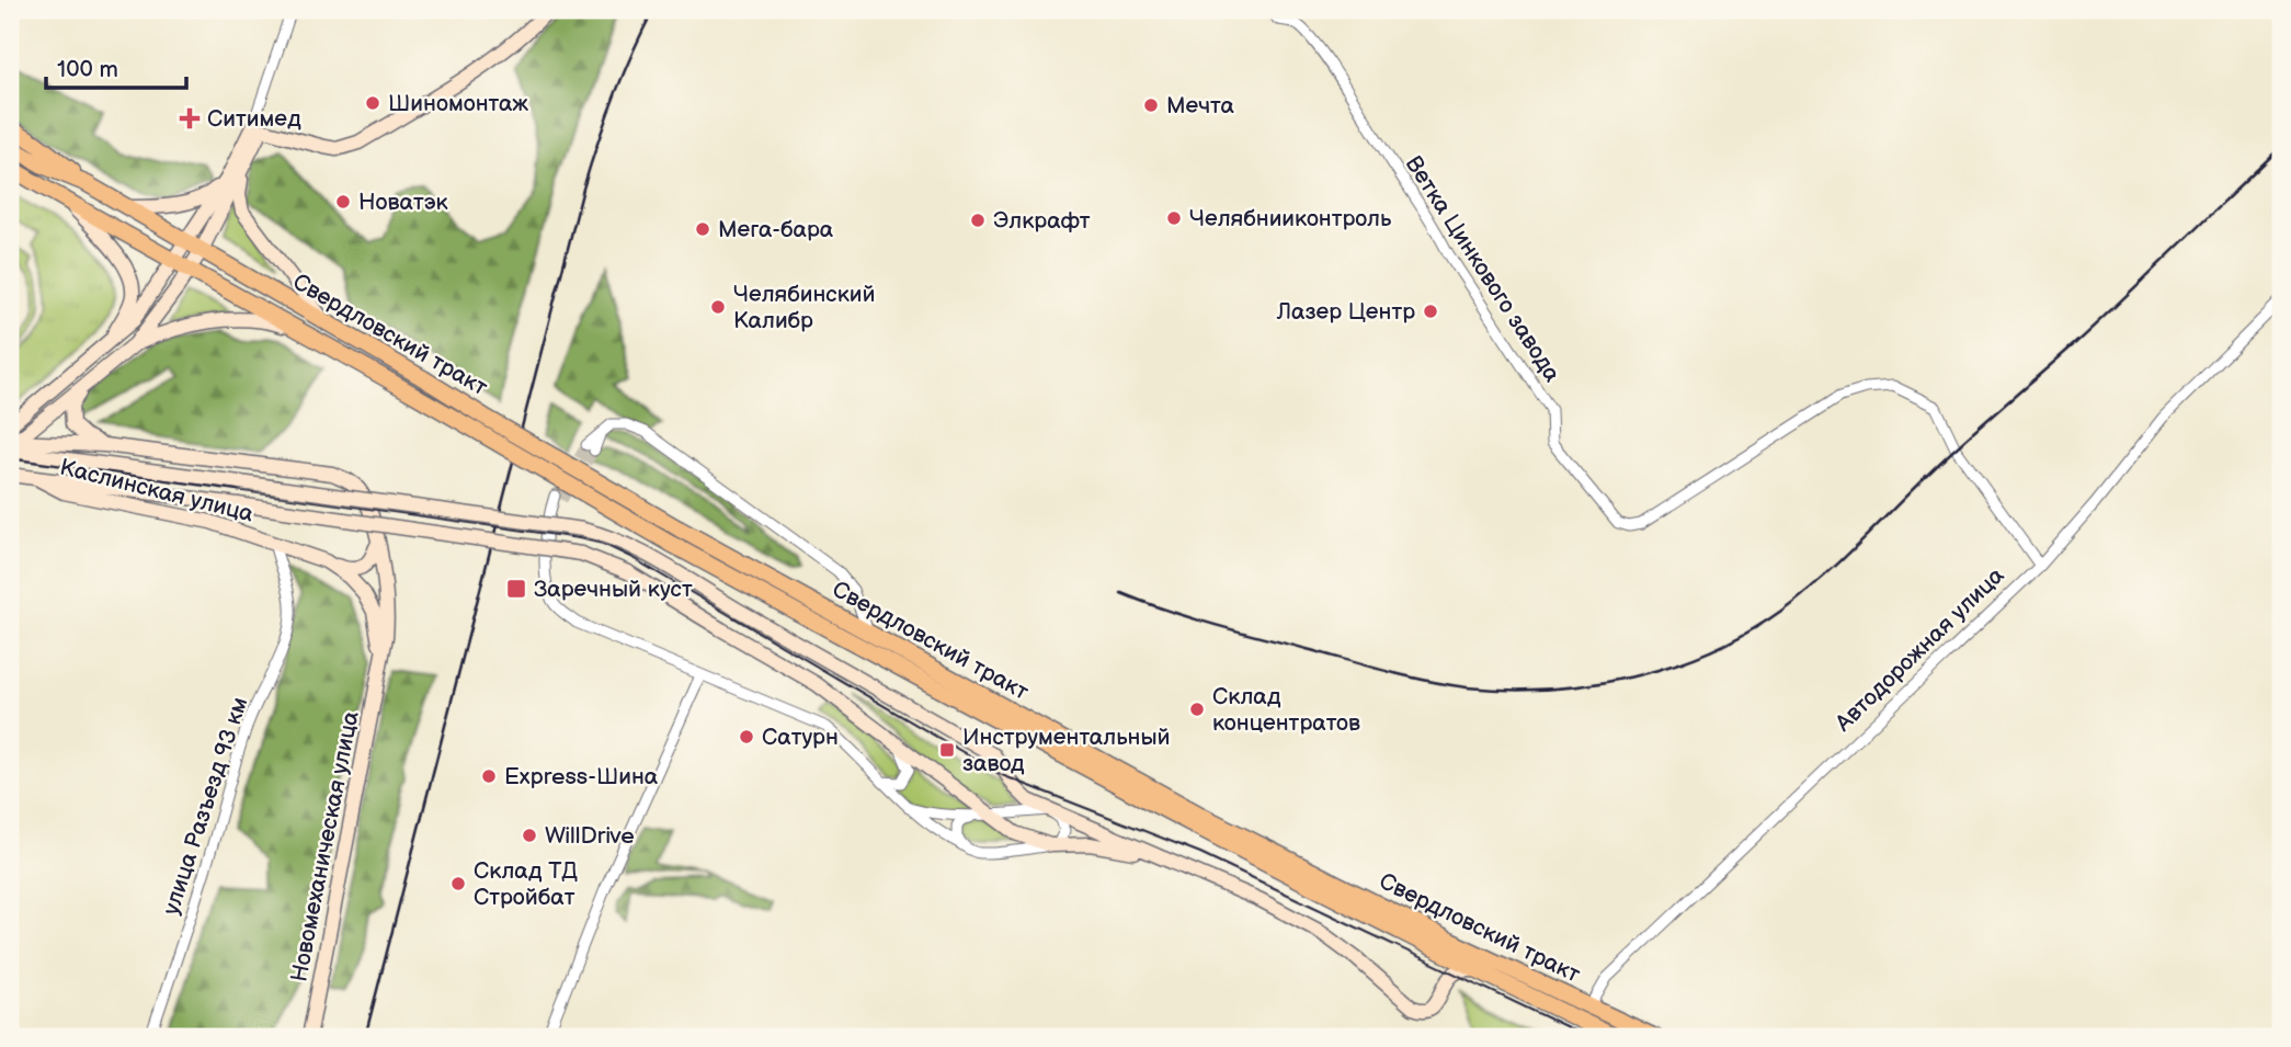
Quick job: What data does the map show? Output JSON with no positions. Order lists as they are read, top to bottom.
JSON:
{
  "streets": {
    "main road": [
      "Свердловский тракт",
      "Каслинская улица",
      "Автодорожная улица",
      "Новомеханическая улица"
    ],
    "street": ["Ветка Цинкового завода", "улица Разъезд 93 км"]
  },
  "crossings": [
    ["Ветка Цинкового завода", "Автодорожная улица"],
    ["Свердловский тракт", "Автодорожная улица"],
    ["Каслинская улица", "улица Разъезд 93 км"],
    ["Каслинская улица", "Новомеханическая улица"]
  ],
  "places": {
    "other": [
      "Шиномонтаж",
      "Мечта",
      "Новатэк",
      "Челябнииконтроль",
      "Элкрафт",
      "Мега-бара",
      "Челябинский Калибр",
      "Лазер Центр",
      "Склад концентратов",
      "Сатурн",
      "Express-Шина",
      "WillDrive",
      "Склад ТД Стройбат"
    ],
    "health": ["Ситимед"],
    "transit": ["Заречный куст", "Инструментальный завод"]
  },
  "scale_bar": "100 m"
}
